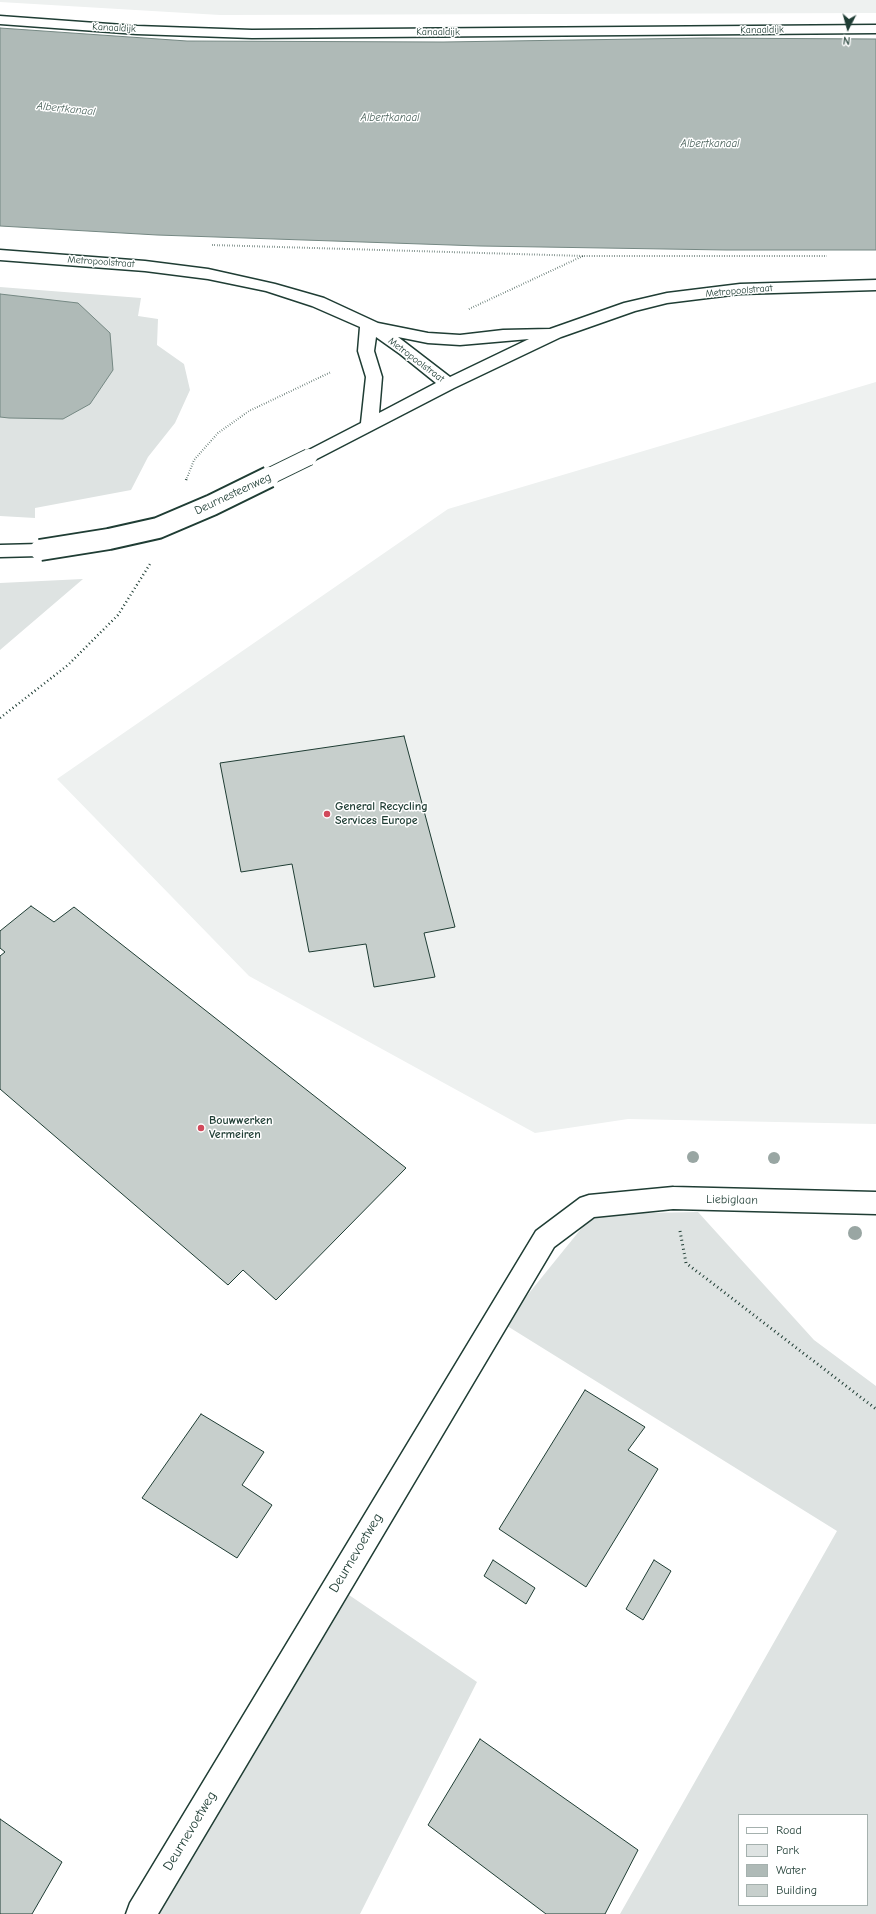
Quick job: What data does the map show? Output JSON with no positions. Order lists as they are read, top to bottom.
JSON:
{
  "streets": {
    "street": [
      "Kanaaldijk",
      "Metropoolstraat",
      "Deurnesteenweg",
      "Liebiglaan",
      "Deurnevoetweg"
    ]
  },
  "crossings": [
    ["Metropoolstraat", "Deurnesteenweg"],
    ["Liebiglaan", "Deurnevoetweg"]
  ],
  "water": ["Albertkanaal"],
  "places": ["General Recycling Services Europe", "Bouwwerken Vermeiren"],
  "legend": [
    "Road",
    "Park",
    "Water",
    "Building"
  ],
  "north": "bottom"
}
